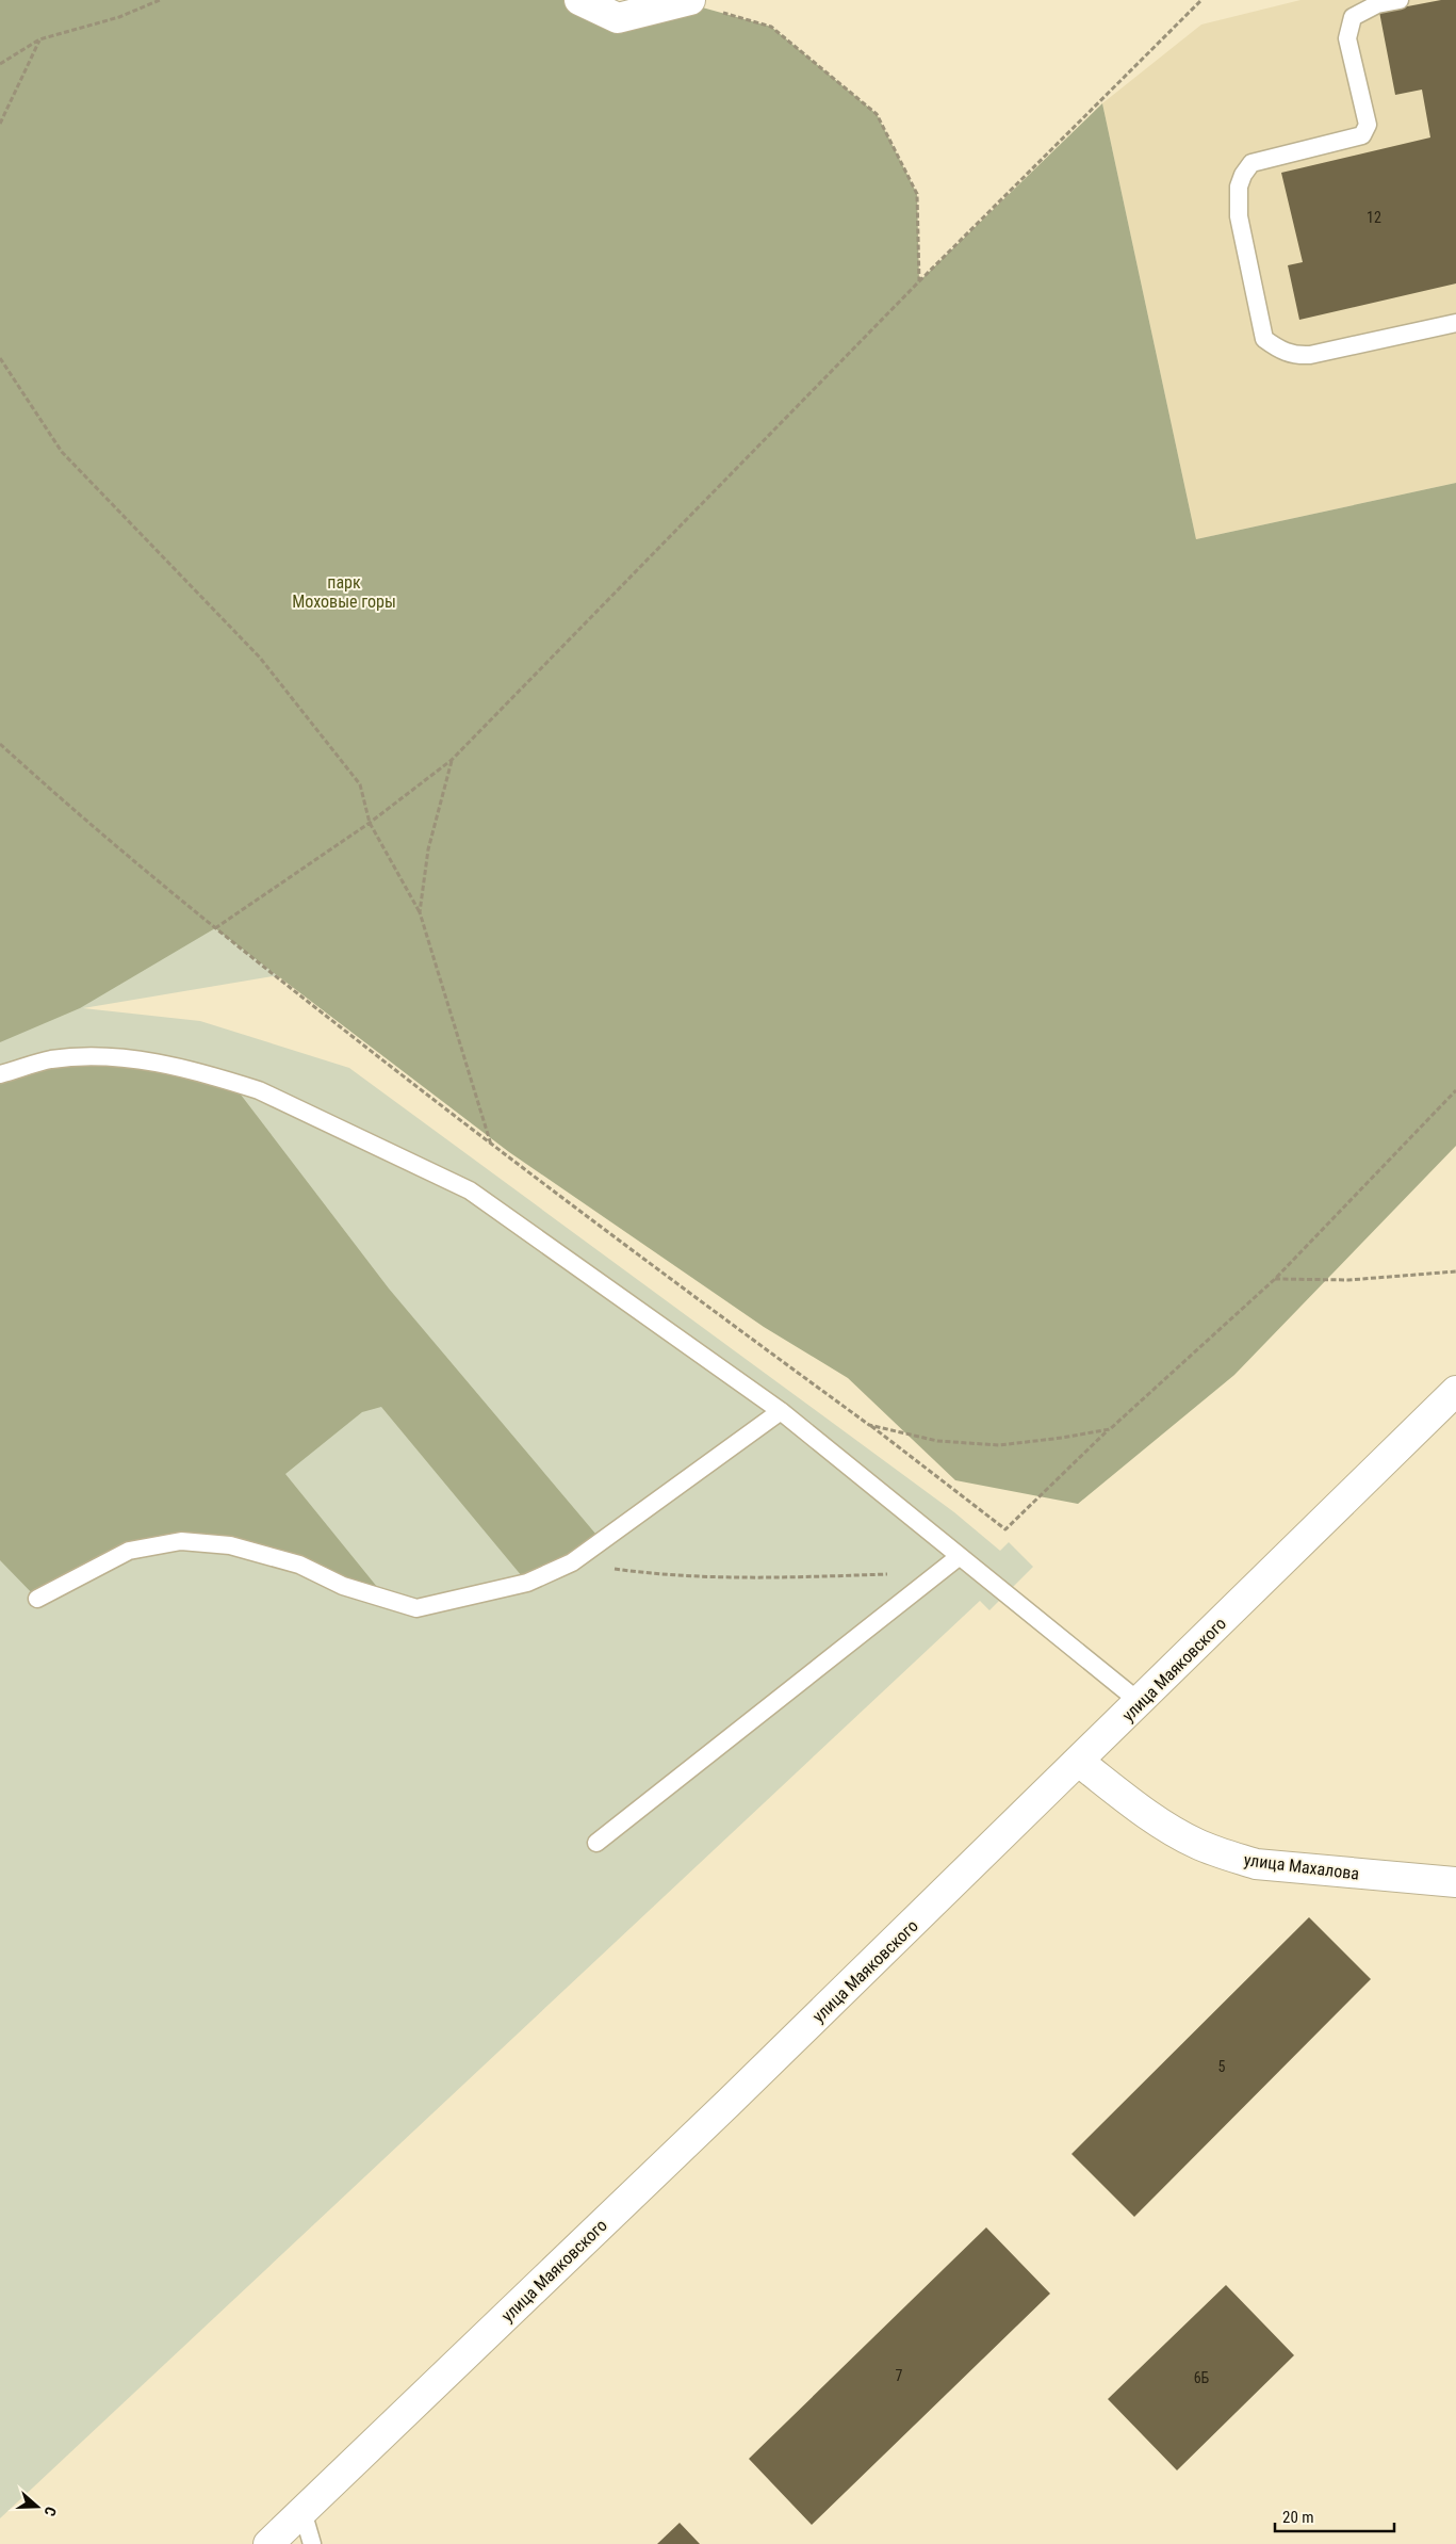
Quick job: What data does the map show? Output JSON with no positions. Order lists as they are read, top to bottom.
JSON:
{
  "streets": {
    "main road": ["улица Маяковского", "улица Махалова"]
  },
  "crossings": [
    ["улица Маяковского", "улица Махалова"]
  ],
  "parks": ["парк Моховые горы"],
  "house_numbers": [
    "12",
    "5",
    "7",
    "6Б"
  ],
  "scale_bar": "20 m",
  "north": "right"
}
